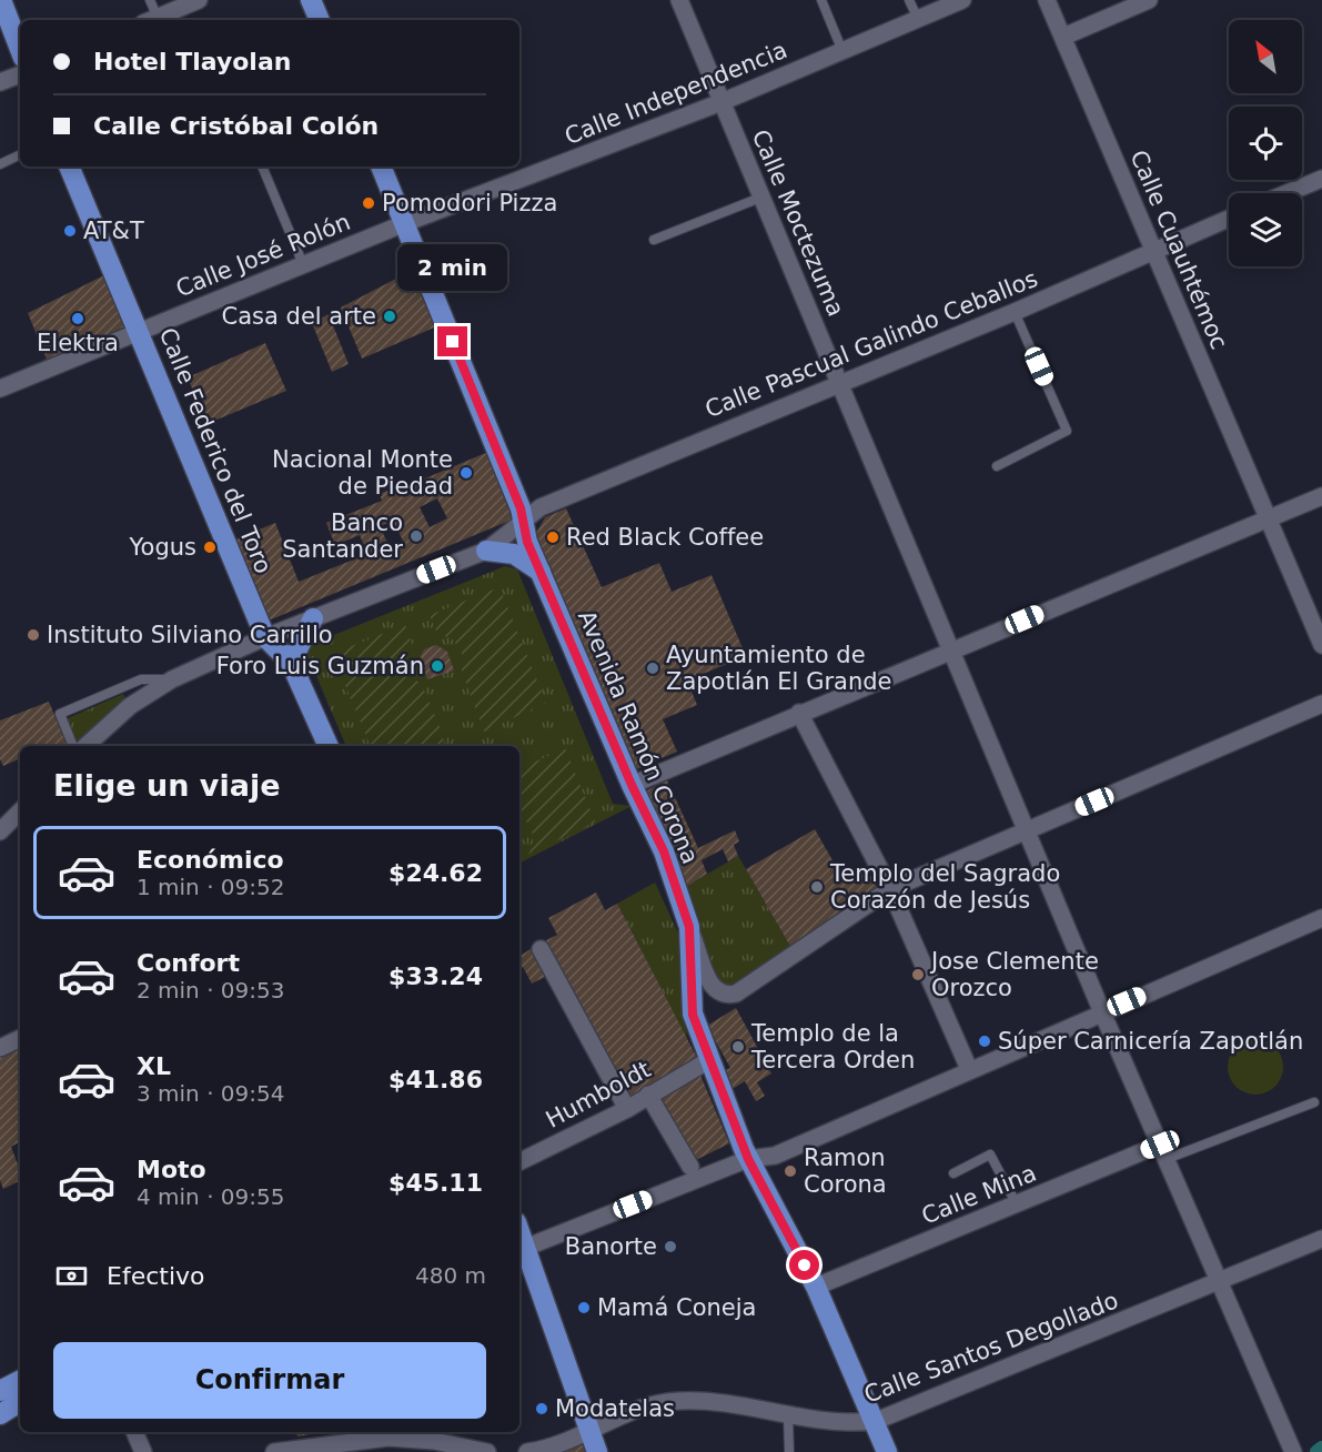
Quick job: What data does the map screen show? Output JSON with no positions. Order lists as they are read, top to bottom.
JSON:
{
  "streets": {
    "main road": ["Calle Federico del Toro", "Avenida Ramón Corona"],
    "street": [
      "Calle Independencia",
      "Calle Moctezuma",
      "Calle Cuauhtémoc",
      "Calle José Rolón",
      "Calle Pascual Galindo Ceballos",
      "Humboldt",
      "Calle Mina",
      "Calle Santos Degollado"
    ]
  },
  "crossings": [
    ["Calle Independencia", "Calle Moctezuma"],
    ["Calle Independencia", "Calle José Rolón"],
    ["Calle Independencia", "Avenida Ramón Corona"],
    ["Calle Moctezuma", "Calle Pascual Galindo Ceballos"],
    ["Calle Moctezuma", "Calle Mina"],
    ["Calle Moctezuma", "Calle Santos Degollado"],
    ["Calle Cuauhtémoc", "Calle Pascual Galindo Ceballos"],
    ["Calle José Rolón", "Calle Federico del Toro"],
    ["Calle José Rolón", "Avenida Ramón Corona"],
    ["Calle Pascual Galindo Ceballos", "Calle Federico del Toro"],
    ["Calle Pascual Galindo Ceballos", "Avenida Ramón Corona"],
    ["Avenida Ramón Corona", "Calle Mina"],
    ["Avenida Ramón Corona", "Calle Santos Degollado"]
  ],
  "places": [
    "Pomodori Pizza",
    "AT&T",
    "Casa del arte",
    "Elektra",
    "Nacional Monte de Piedad",
    "Banco Santander",
    "Red Black Coffee",
    "Yogus",
    "Instituto Silviano Carrillo",
    "Foro Luis Guzmán",
    "Ayuntamiento de Zapotlán El Grande",
    "Templo del Sagrado Corazón de Jesús",
    "Jose Clemente Orozco",
    "Súper Carnicería Zapotlán",
    "Templo de la Tercera Orden",
    "Ramon Corona",
    "Banorte",
    "Mamá Coneja",
    "Modatelas"
  ],
  "north": "top left",
  "page": {
    "banner": ["Hotel Tlayolan", "Calle Cristóbal Colón"],
    "bubble": "2 min",
    "heading": "Elige un viaje",
    "list": [
      {
        "name": "Económico",
        "note": "1 min · 09:52",
        "value": "$24.62"
      },
      {
        "name": "Confort",
        "note": "2 min · 09:53",
        "value": "$33.24"
      },
      {
        "name": "XL",
        "note": "3 min · 09:54",
        "value": "$41.86"
      },
      {
        "name": "Moto",
        "note": "4 min · 09:55",
        "value": "$45.11"
      }
    ],
    "pay": ["Efectivo", "480 m"],
    "buttons": "Confirmar"
  }
}
